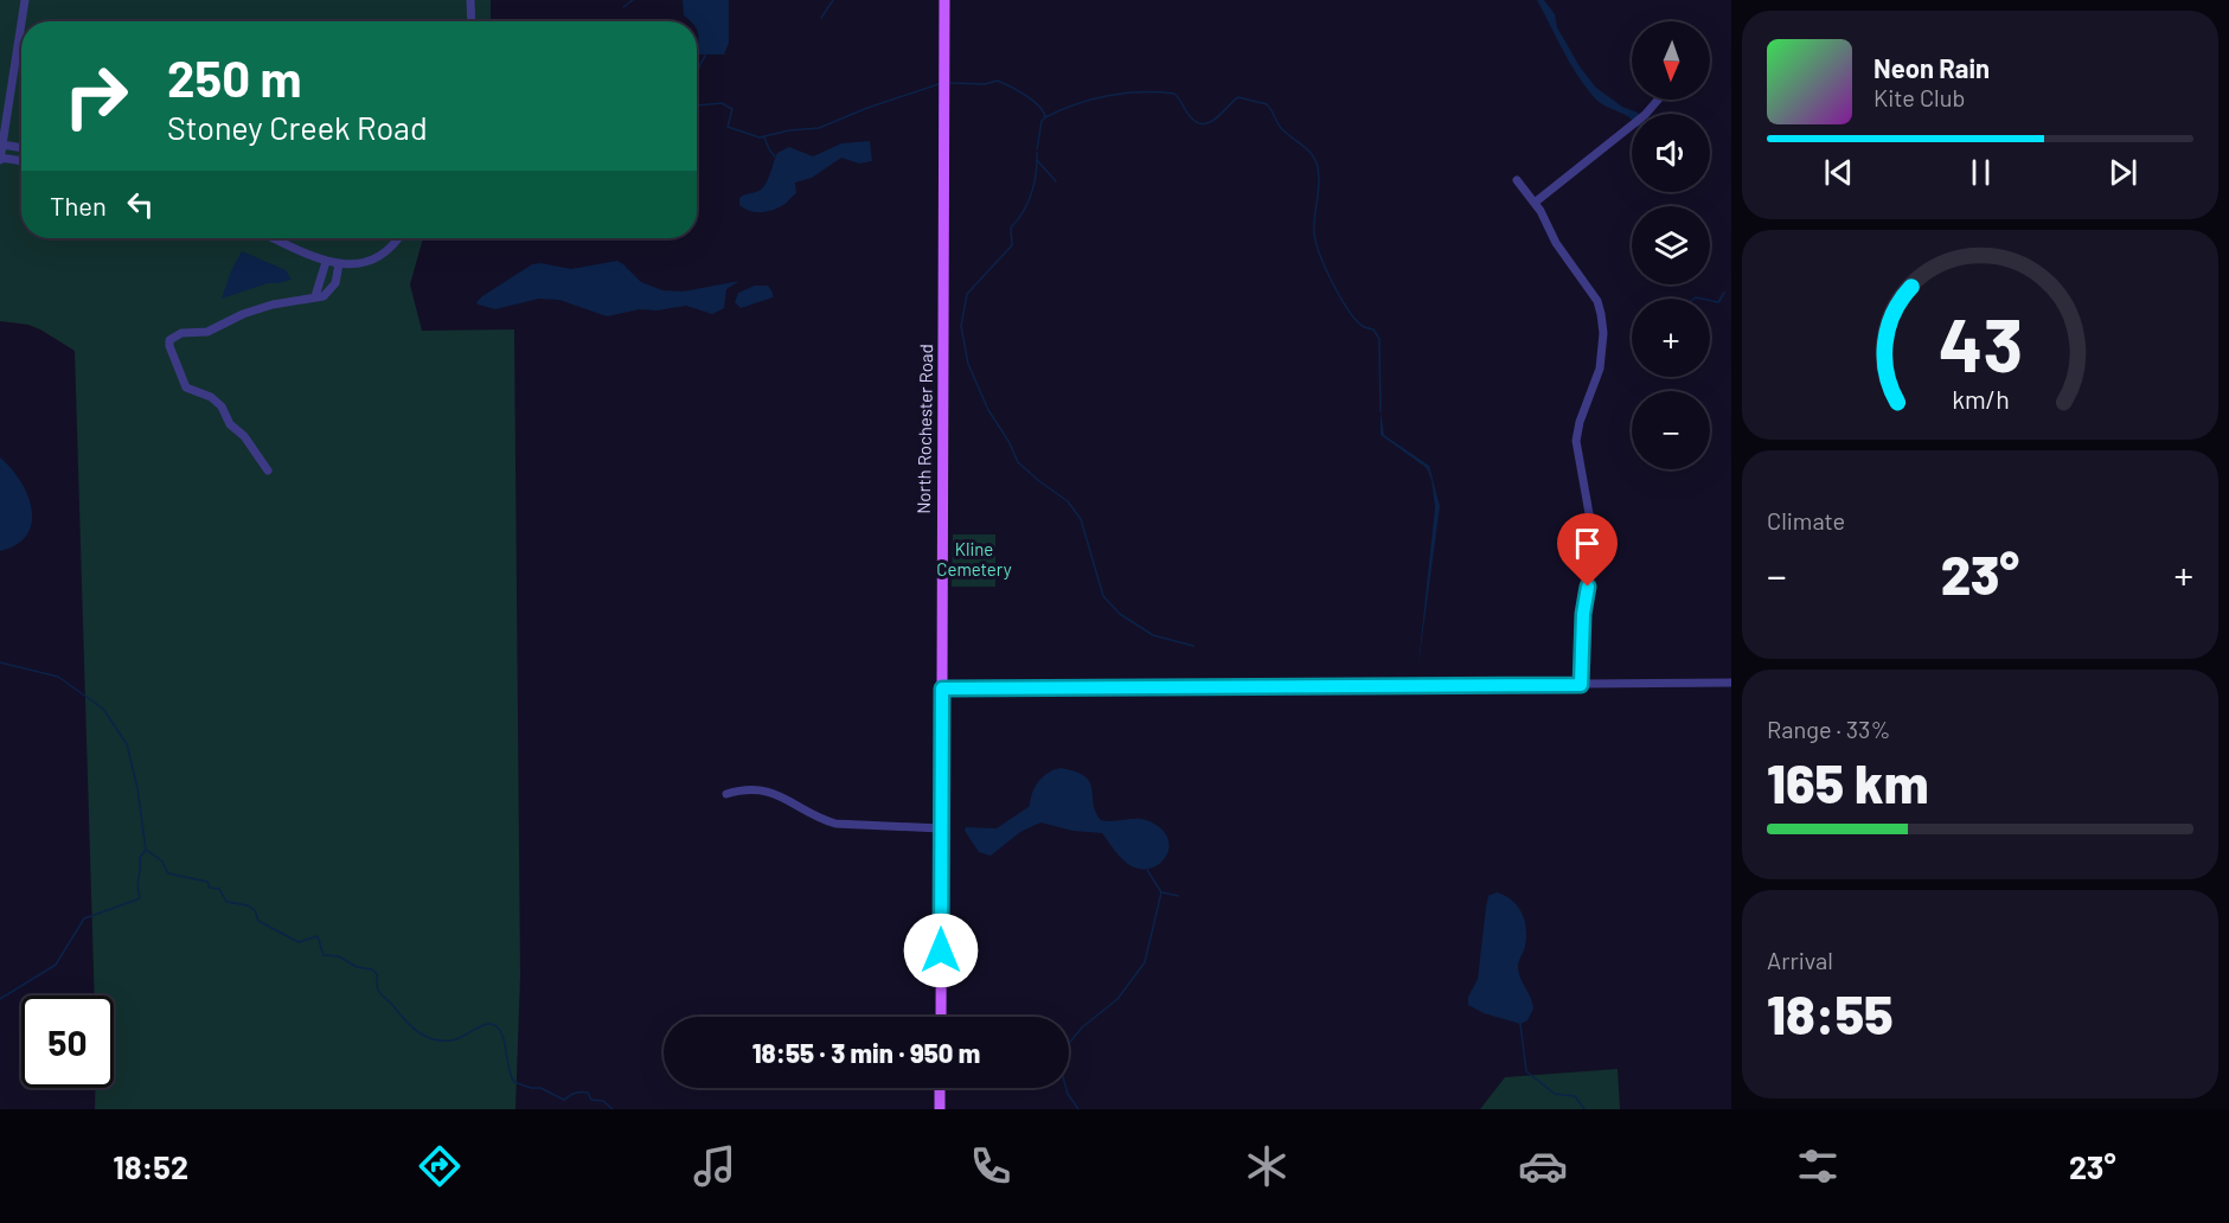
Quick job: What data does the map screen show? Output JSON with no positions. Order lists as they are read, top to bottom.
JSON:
{
  "streets": {
    "main road": ["North Rochester Road"]
  },
  "parks": ["Kline Cemetery"],
  "north": "bottom",
  "page": {
    "map_buttons": ["+", "−"],
    "turn": ["250 m", "Stoney Creek Road"],
    "song": ["Neon Rain", "Kite Club"],
    "then": "Then",
    "tile": [
      "Climate",
      ["Range · 33%", "165 km"],
      ["Arrival", "18:55"]
    ],
    "heat": ["−", "23°", "+"],
    "limit": "50",
    "trip": "18:55 · 3 min · 950 m",
    "tabs": ["18:52", "23°"],
    "gauge": ["43", "km/h"]
  }
}
